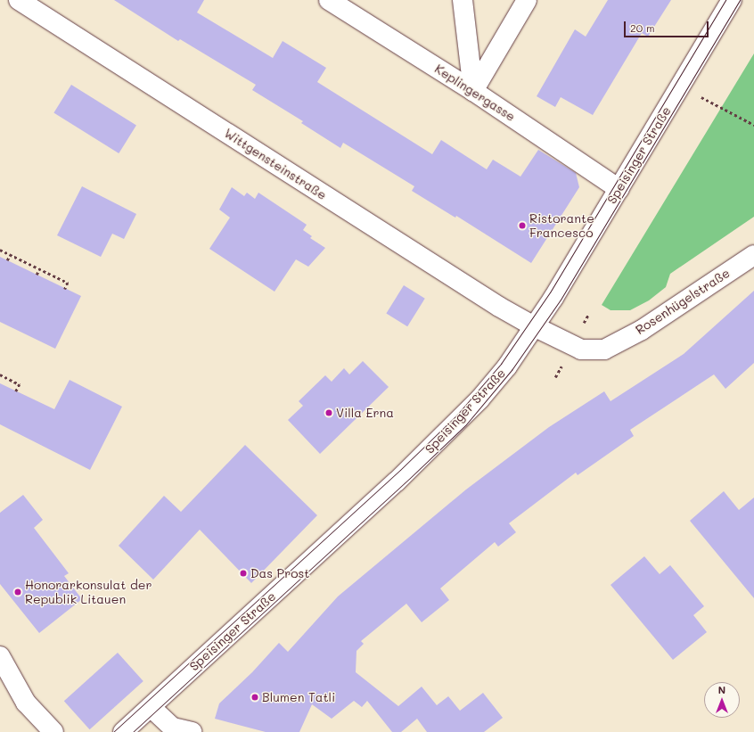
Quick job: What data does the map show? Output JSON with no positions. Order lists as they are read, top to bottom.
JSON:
{
  "streets": {
    "street": [
      "Keplingergasse",
      "Speisinger Straße",
      "Wittgensteinstraße",
      "Rosenhügelstraße"
    ]
  },
  "crossings": [
    ["Keplingergasse", "Speisinger Straße"],
    ["Speisinger Straße", "Wittgensteinstraße"],
    ["Wittgensteinstraße", "Rosenhügelstraße"]
  ],
  "places": [
    "Ristorante Francesco",
    "Villa Erna",
    "Das Prost",
    "Honorarkonsulat der Republik Litauen",
    "Blumen Tatli"
  ],
  "scale_bar": "20 m",
  "north": "top"
}
